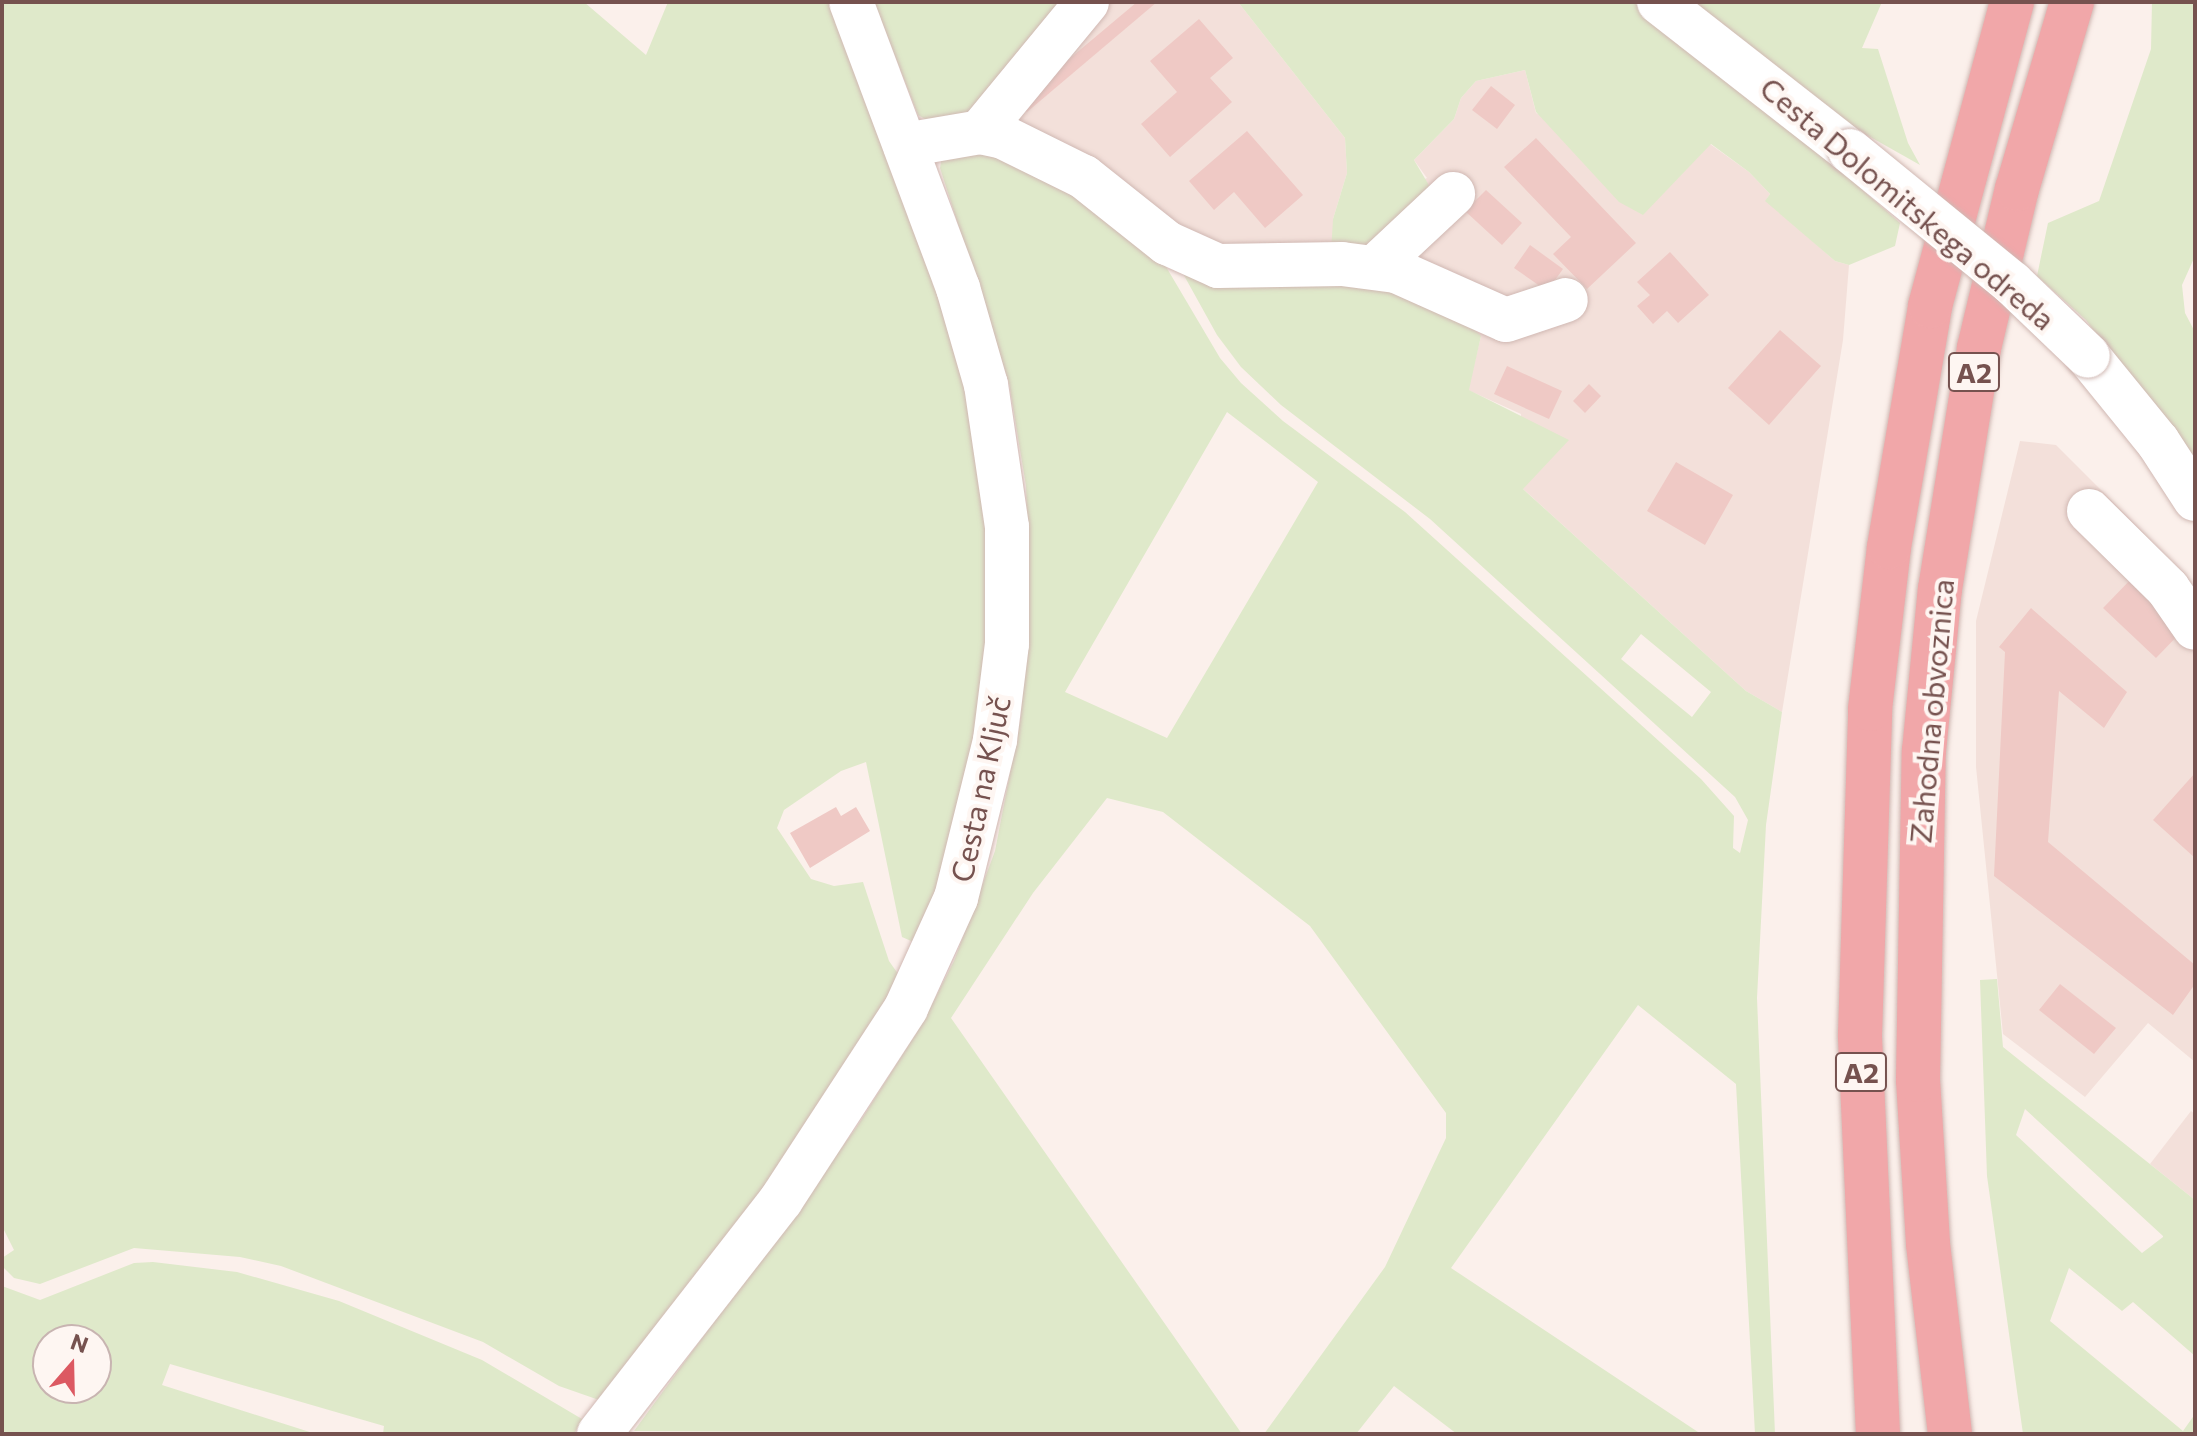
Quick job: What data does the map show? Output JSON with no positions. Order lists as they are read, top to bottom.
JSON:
{
  "streets": {
    "highway": ["A2", "Zahodna obvoznica"],
    "street": ["Cesta Dolomitskega odreda", "Cesta na Ključ"]
  },
  "north": "top"
}
